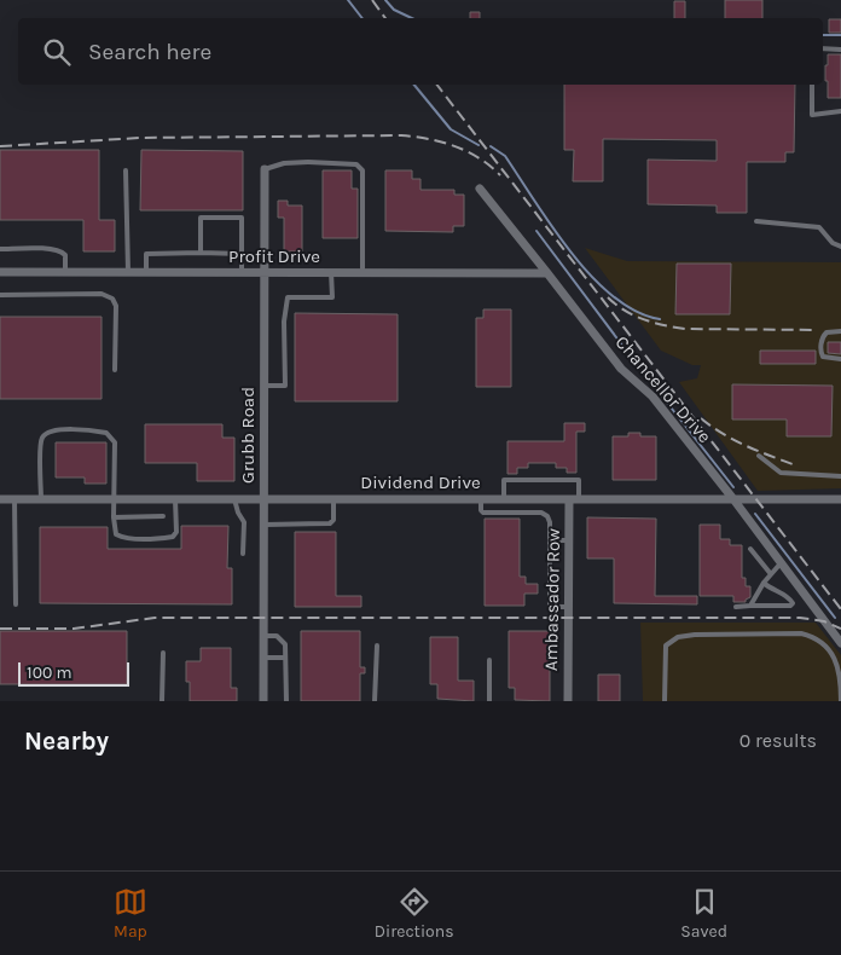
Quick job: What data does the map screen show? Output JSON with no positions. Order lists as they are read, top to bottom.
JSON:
{
  "streets": {
    "street": [
      "Profit Drive",
      "Chancellor Drive",
      "Grubb Road",
      "Dividend Drive",
      "Ambassador Row"
    ]
  },
  "crossings": [
    ["Profit Drive", "Chancellor Drive"],
    ["Profit Drive", "Grubb Road"],
    ["Chancellor Drive", "Dividend Drive"],
    ["Grubb Road", "Dividend Drive"],
    ["Dividend Drive", "Ambassador Row"]
  ],
  "scale_bar": "100 m",
  "page": {
    "search": "Search here",
    "scale": "100 m",
    "heading": ["Nearby", "0 results"],
    "nav": ["Map", "Directions", "Saved"]
  }
}
